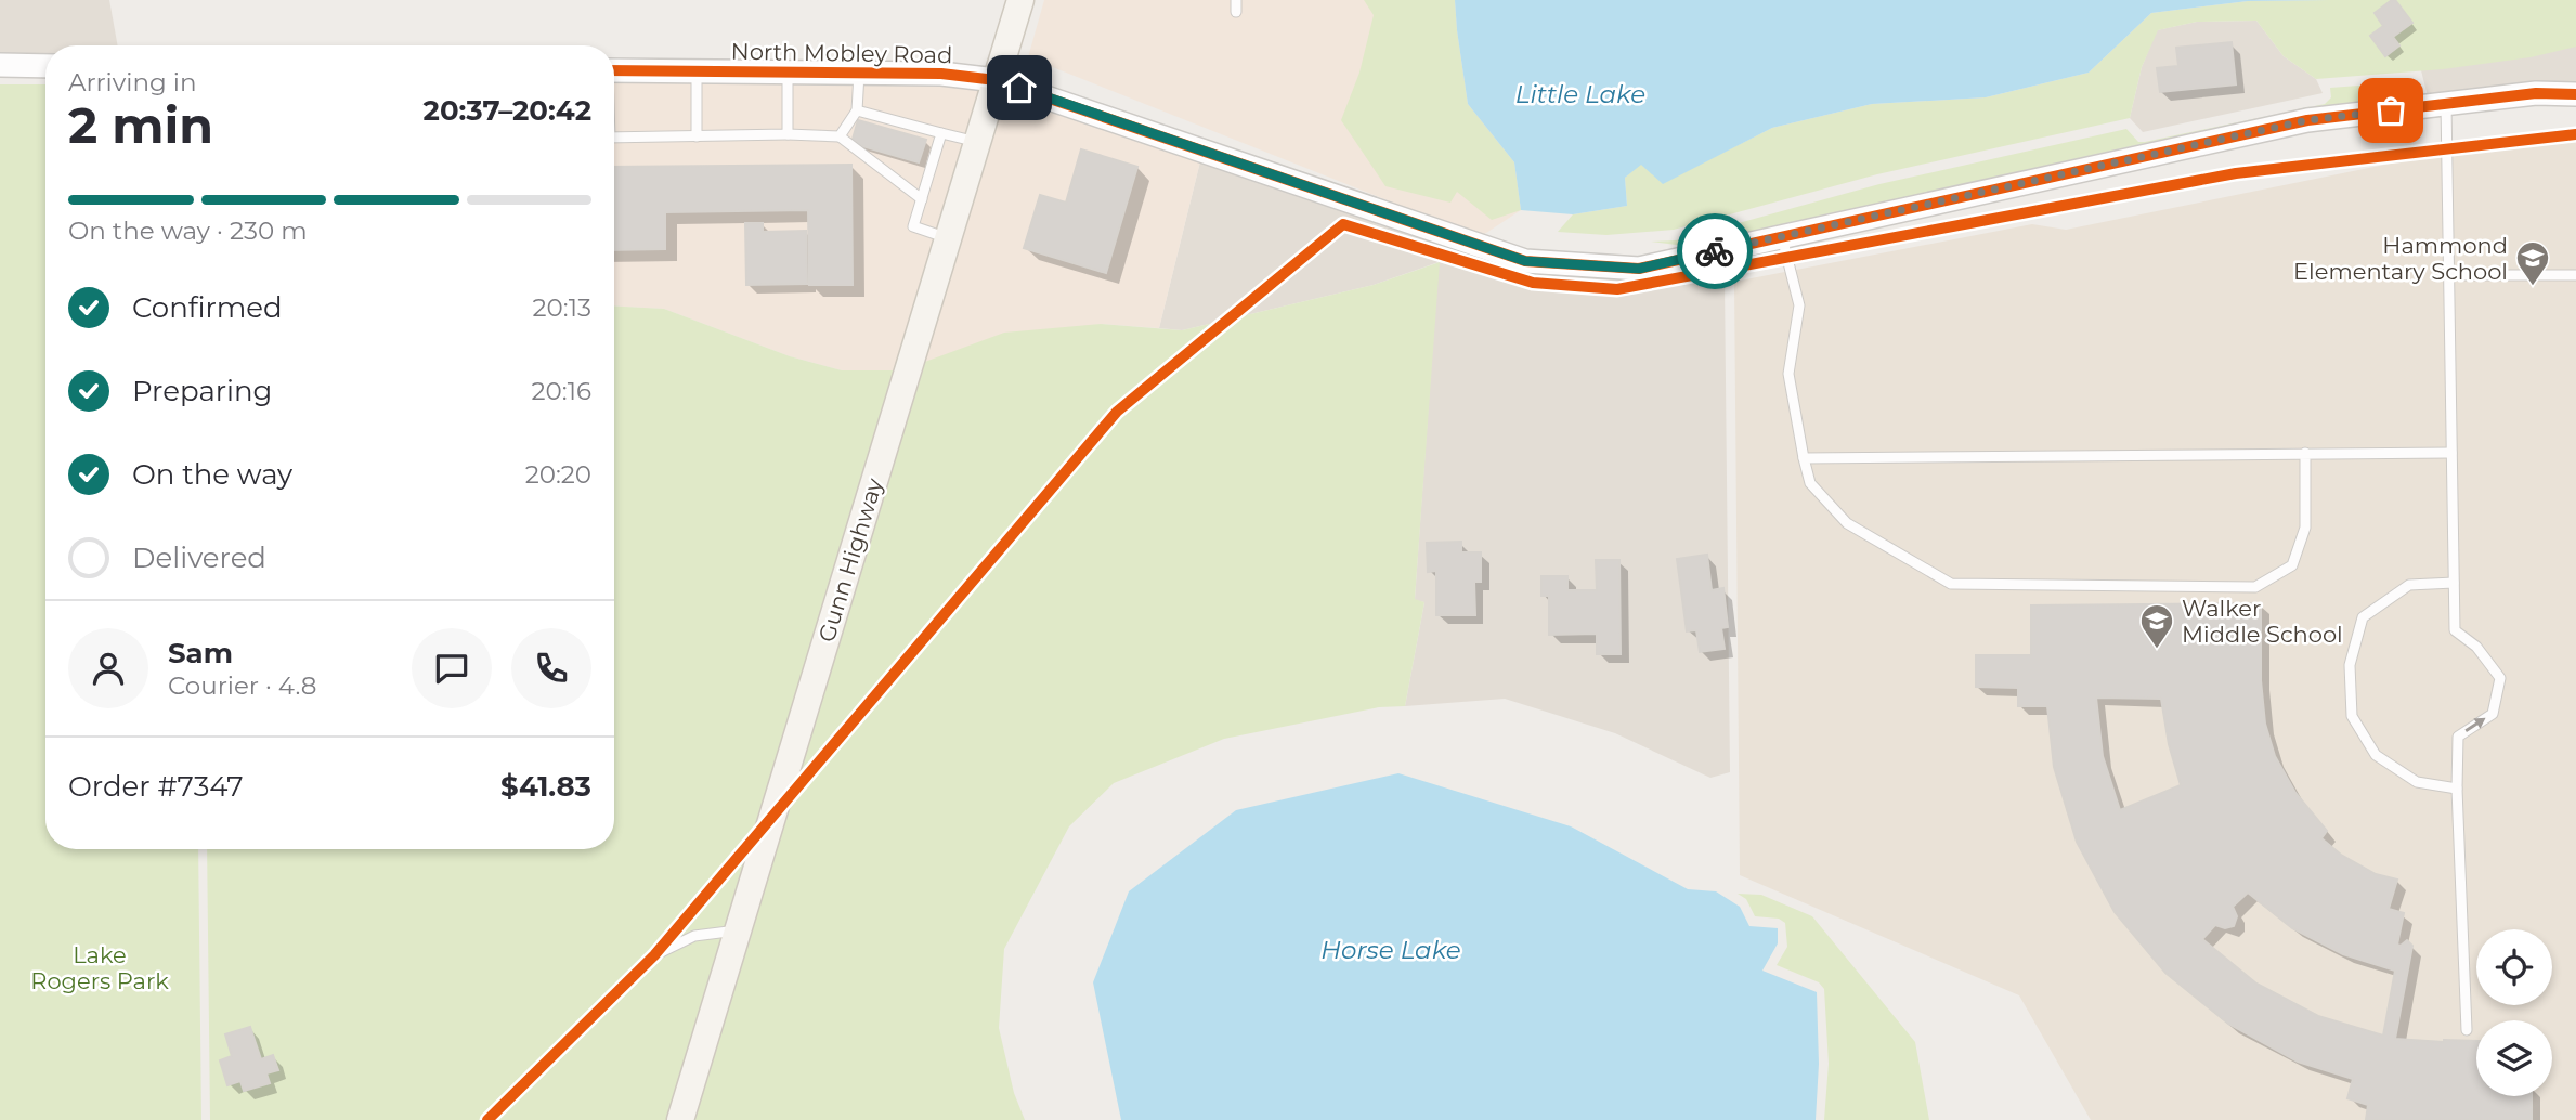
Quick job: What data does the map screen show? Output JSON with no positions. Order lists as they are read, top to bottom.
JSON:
{
  "streets": {
    "main road": ["Gunn Highway"],
    "street": ["North Mobley Road"]
  },
  "crossings": [
    ["North Mobley Road", "Gunn Highway"]
  ],
  "water": ["Little Lake", "Horse Lake"],
  "parks": ["Lake Rogers Park"],
  "places": {
    "school or university": ["Hammond Elementary School", "Walker Middle School"]
  },
  "page": {
    "heading": ["2 min", "Arriving in", "20:37–20:42"],
    "panel": [
      "Sam",
      "Courier · 4.8",
      "Order #7347",
      "$41.83"
    ],
    "bar": "On the way · 230 m",
    "list": [
      ["Confirmed", "20:13"],
      ["Preparing", "20:16"],
      ["On the way", "20:20"],
      "Delivered"
    ]
  }
}
